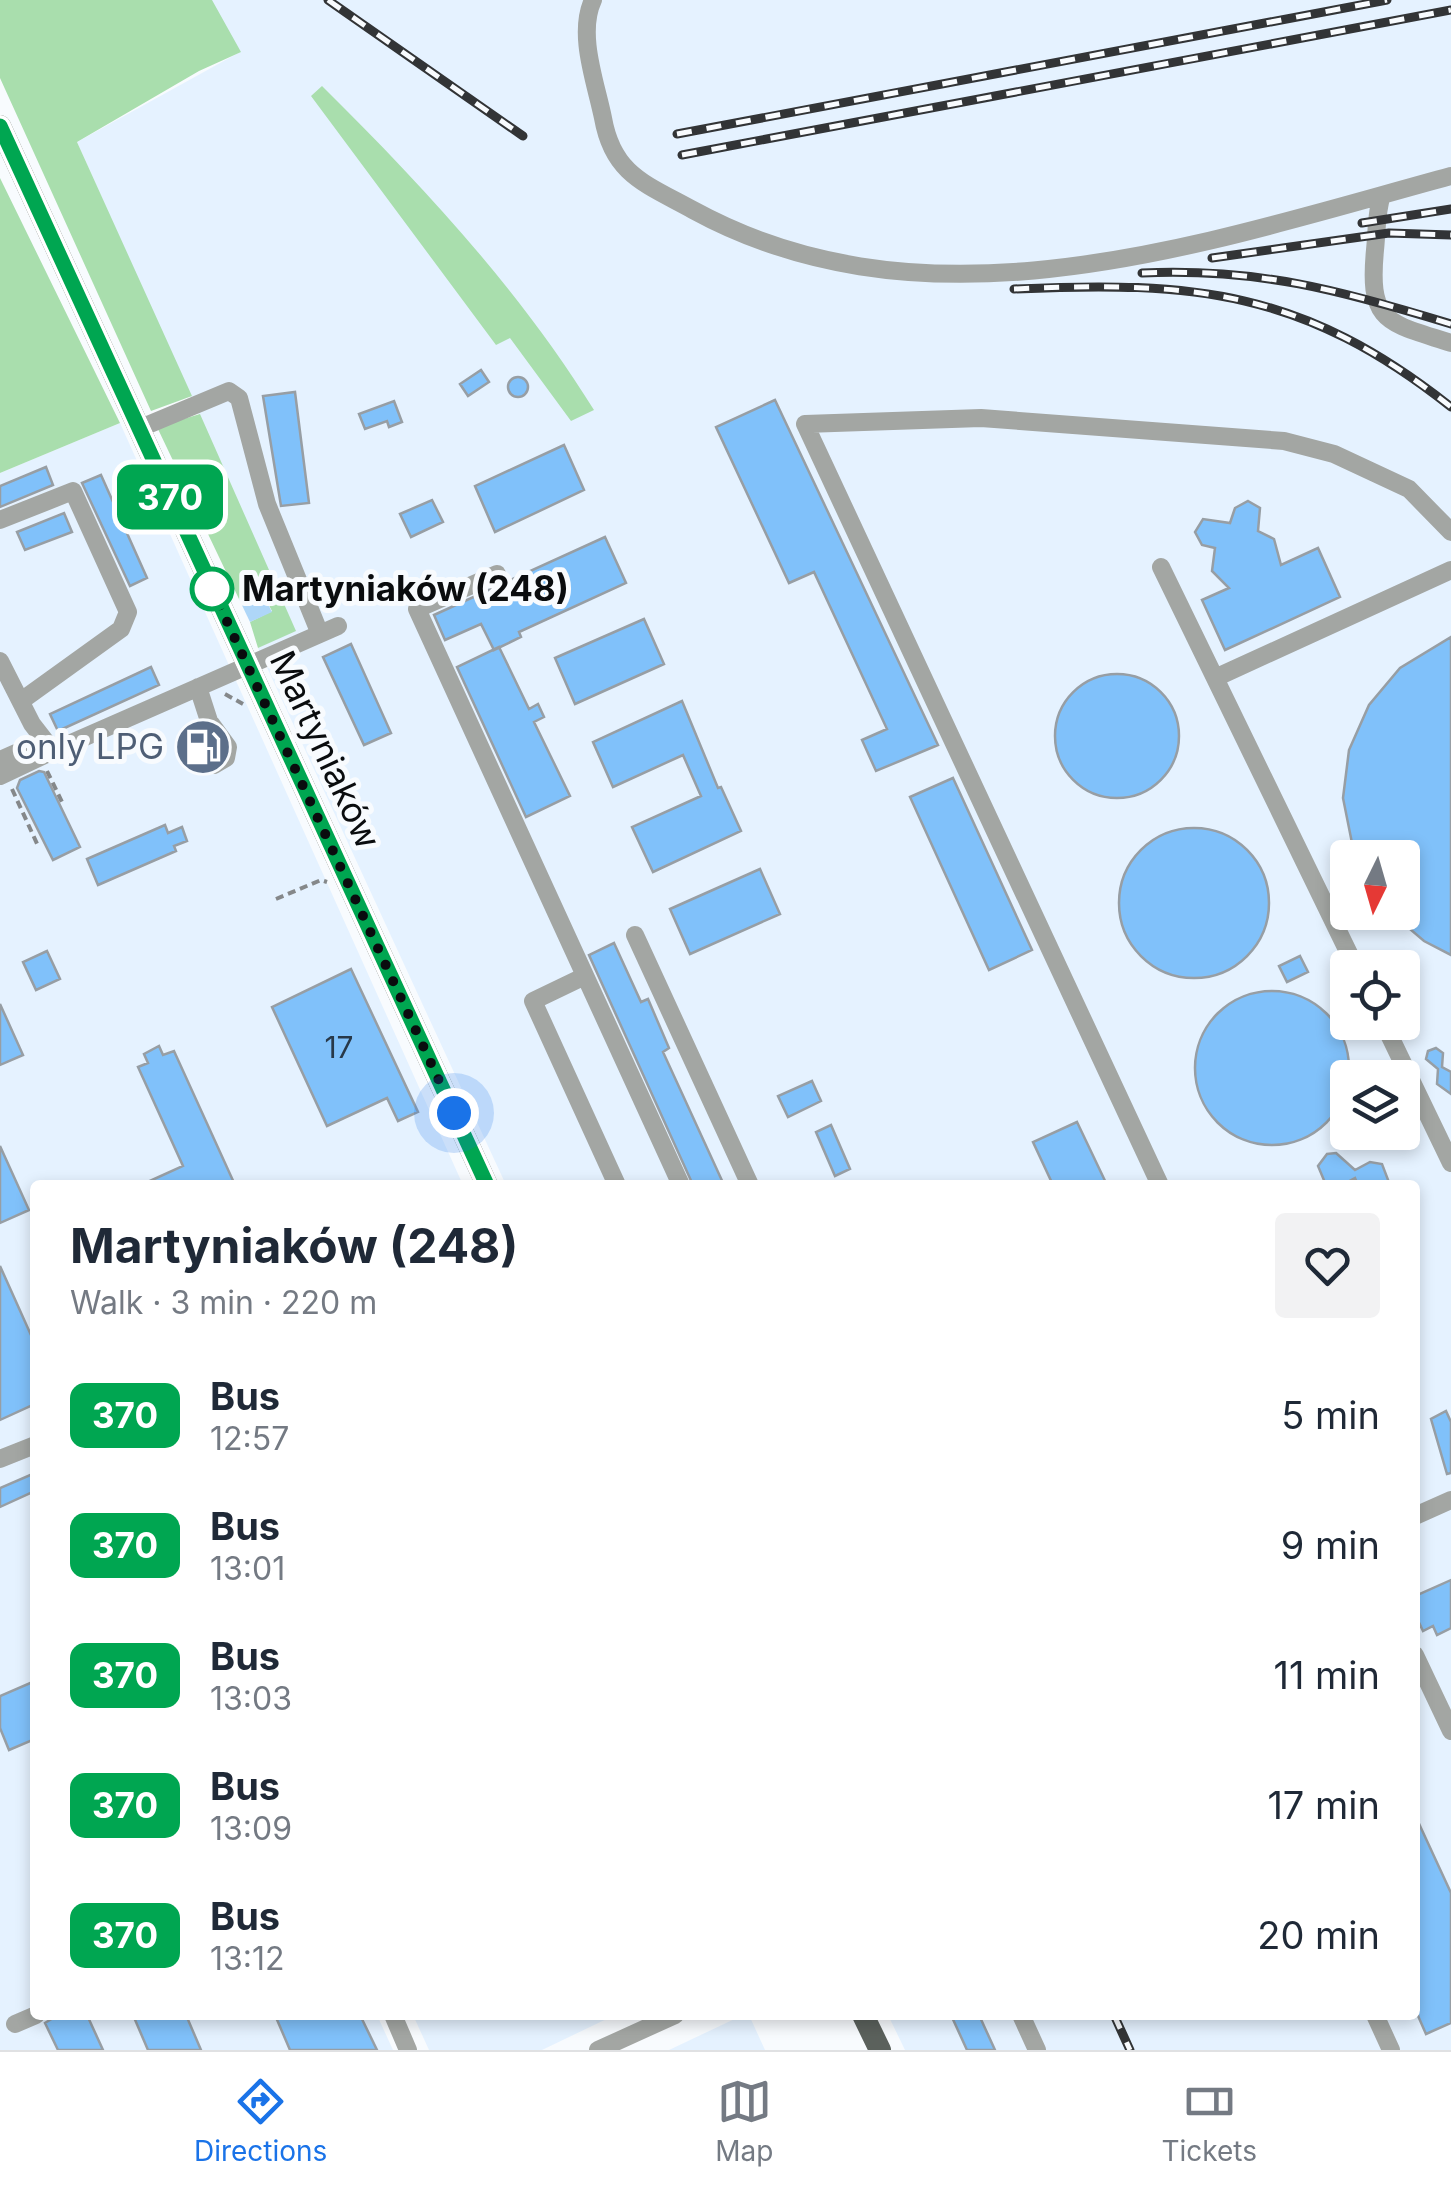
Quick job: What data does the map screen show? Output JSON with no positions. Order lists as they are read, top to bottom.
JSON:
{
  "streets": {
    "main road": ["Martyniaków"]
  },
  "places": {
    "other": ["Martyniaków (248)"],
    "fuel station": ["only LPG"]
  },
  "lines": ["bus line 370"],
  "house_numbers": ["17"],
  "north": "bottom",
  "page": {
    "on_map": "370",
    "heading": ["Martyniaków (248)", "Walk · 3 min · 220 m"],
    "list": [
      {
        "mark": "370",
        "name": "Bus",
        "note": "12:57",
        "value": "5 min"
      },
      {
        "mark": "370",
        "name": "Bus",
        "note": "13:01",
        "value": "9 min"
      },
      {
        "mark": "370",
        "name": "Bus",
        "note": "13:03",
        "value": "11 min"
      },
      {
        "mark": "370",
        "name": "Bus",
        "note": "13:09",
        "value": "17 min"
      },
      {
        "mark": "370",
        "name": "Bus",
        "note": "13:12",
        "value": "20 min"
      }
    ],
    "tabs": ["Directions", "Map", "Tickets"]
  }
}
